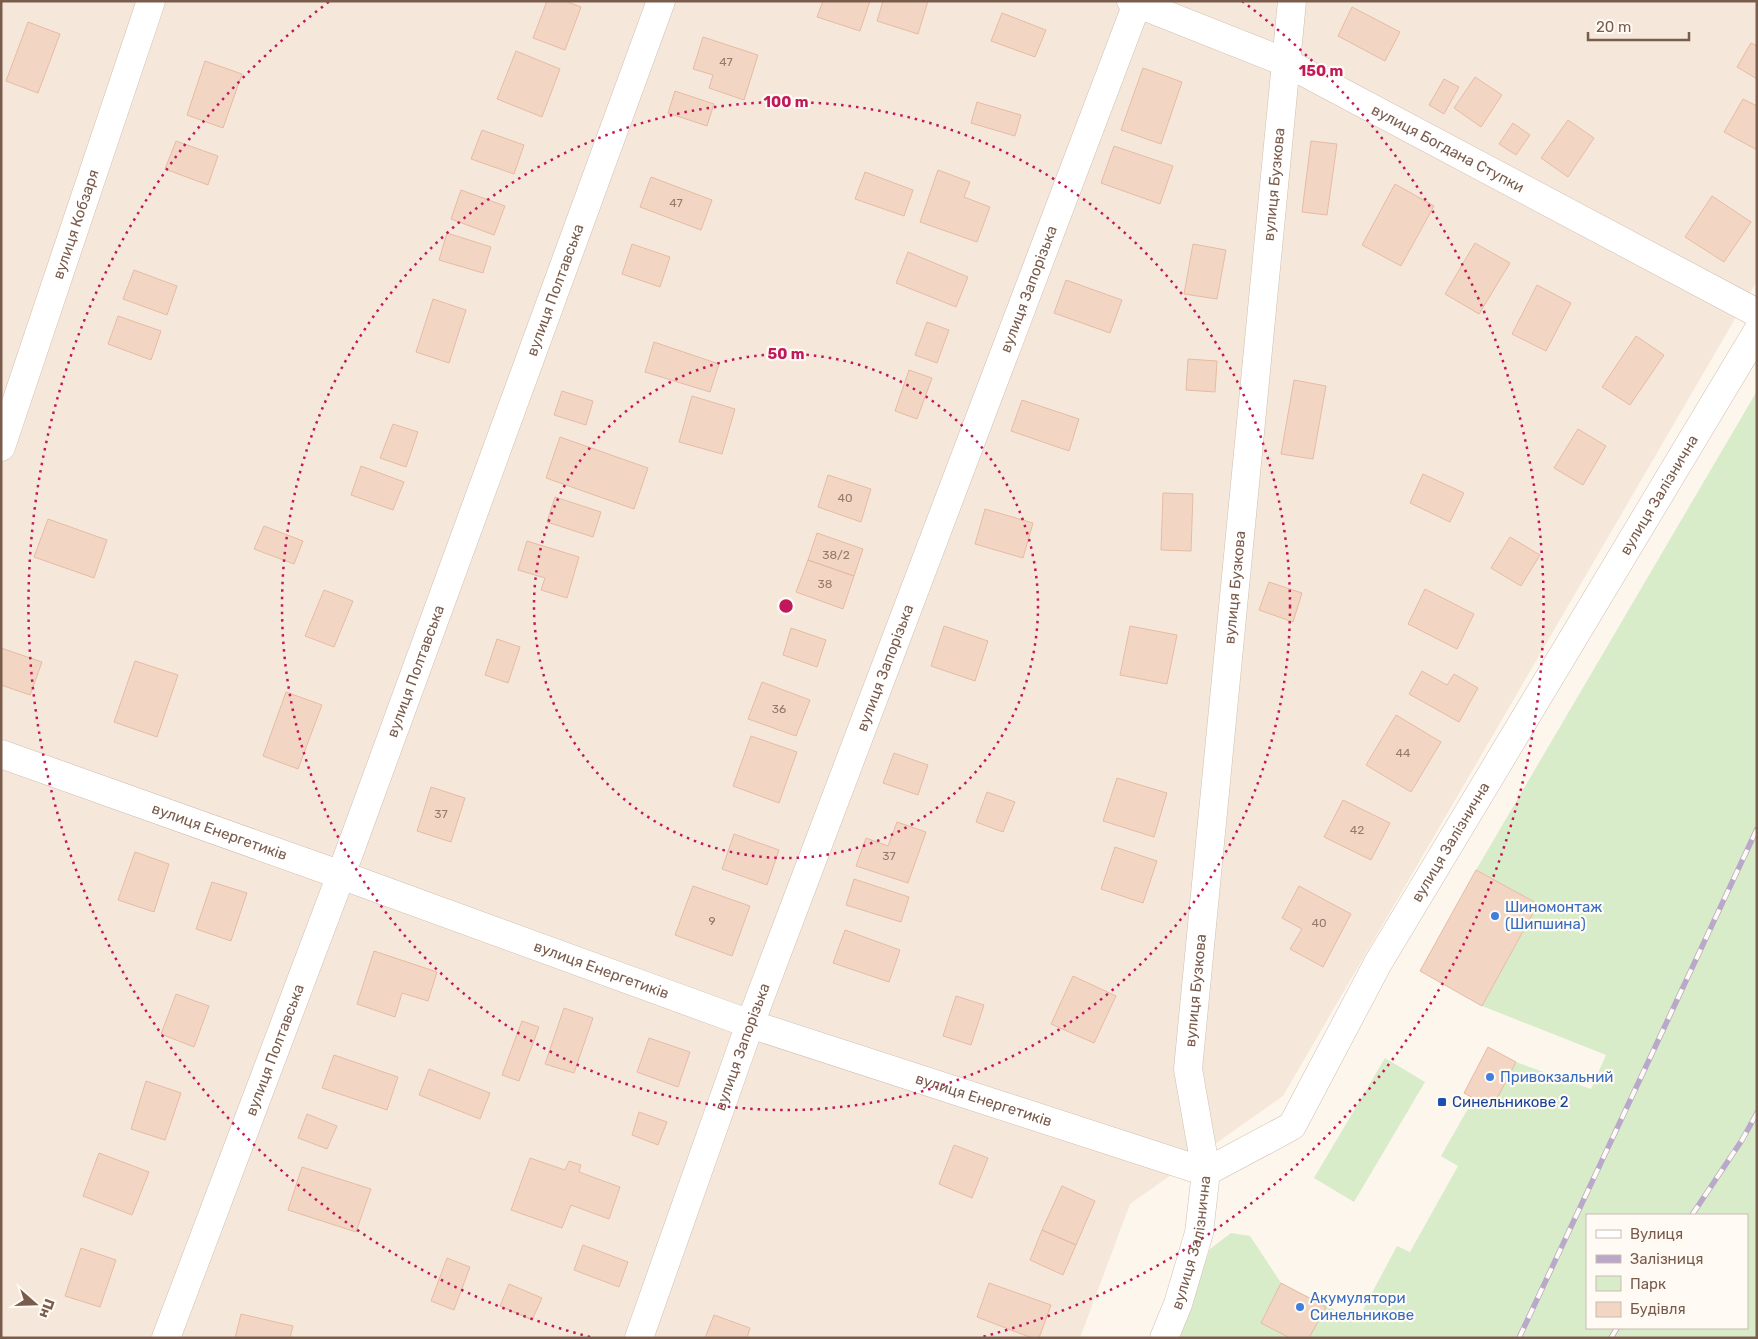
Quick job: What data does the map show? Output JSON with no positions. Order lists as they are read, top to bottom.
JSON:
{
  "streets": {
    "street": [
      "вулиця Богдана Ступки",
      "вулиця Бузкова",
      "вулиця Кобзаря",
      "вулиця Полтавська",
      "вулиця Запорізька",
      "вулиця Залізнична",
      "вулиця Енергетиків"
    ]
  },
  "crossings": [
    ["вулиця Богдана Ступки", "вулиця Бузкова"],
    ["вулиця Богдана Ступки", "вулиця Запорізька"],
    ["вулиця Бузкова", "вулиця Залізнична"],
    ["вулиця Бузкова", "вулиця Енергетиків"],
    ["вулиця Полтавська", "вулиця Енергетиків"],
    ["вулиця Запорізька", "вулиця Енергетиків"],
    ["вулиця Залізнична", "вулиця Енергетиків"]
  ],
  "places": {
    "other": ["Шиномонтаж (Шипшина)", "Привокзальний", "Акумулятори Синельникове"],
    "transit": ["Синельникове 2"]
  },
  "house_numbers": [
    "47",
    "47",
    "40",
    "38/2",
    "38",
    "36",
    "44",
    "37",
    "42",
    "37",
    "9",
    "40"
  ],
  "legend": [
    "Вулиця",
    "Залізниця",
    "Парк",
    "Будівля"
  ],
  "scale_bar": "20 m",
  "north": "right",
  "rings": ["150 m", "100 m", "50 m"]
}
